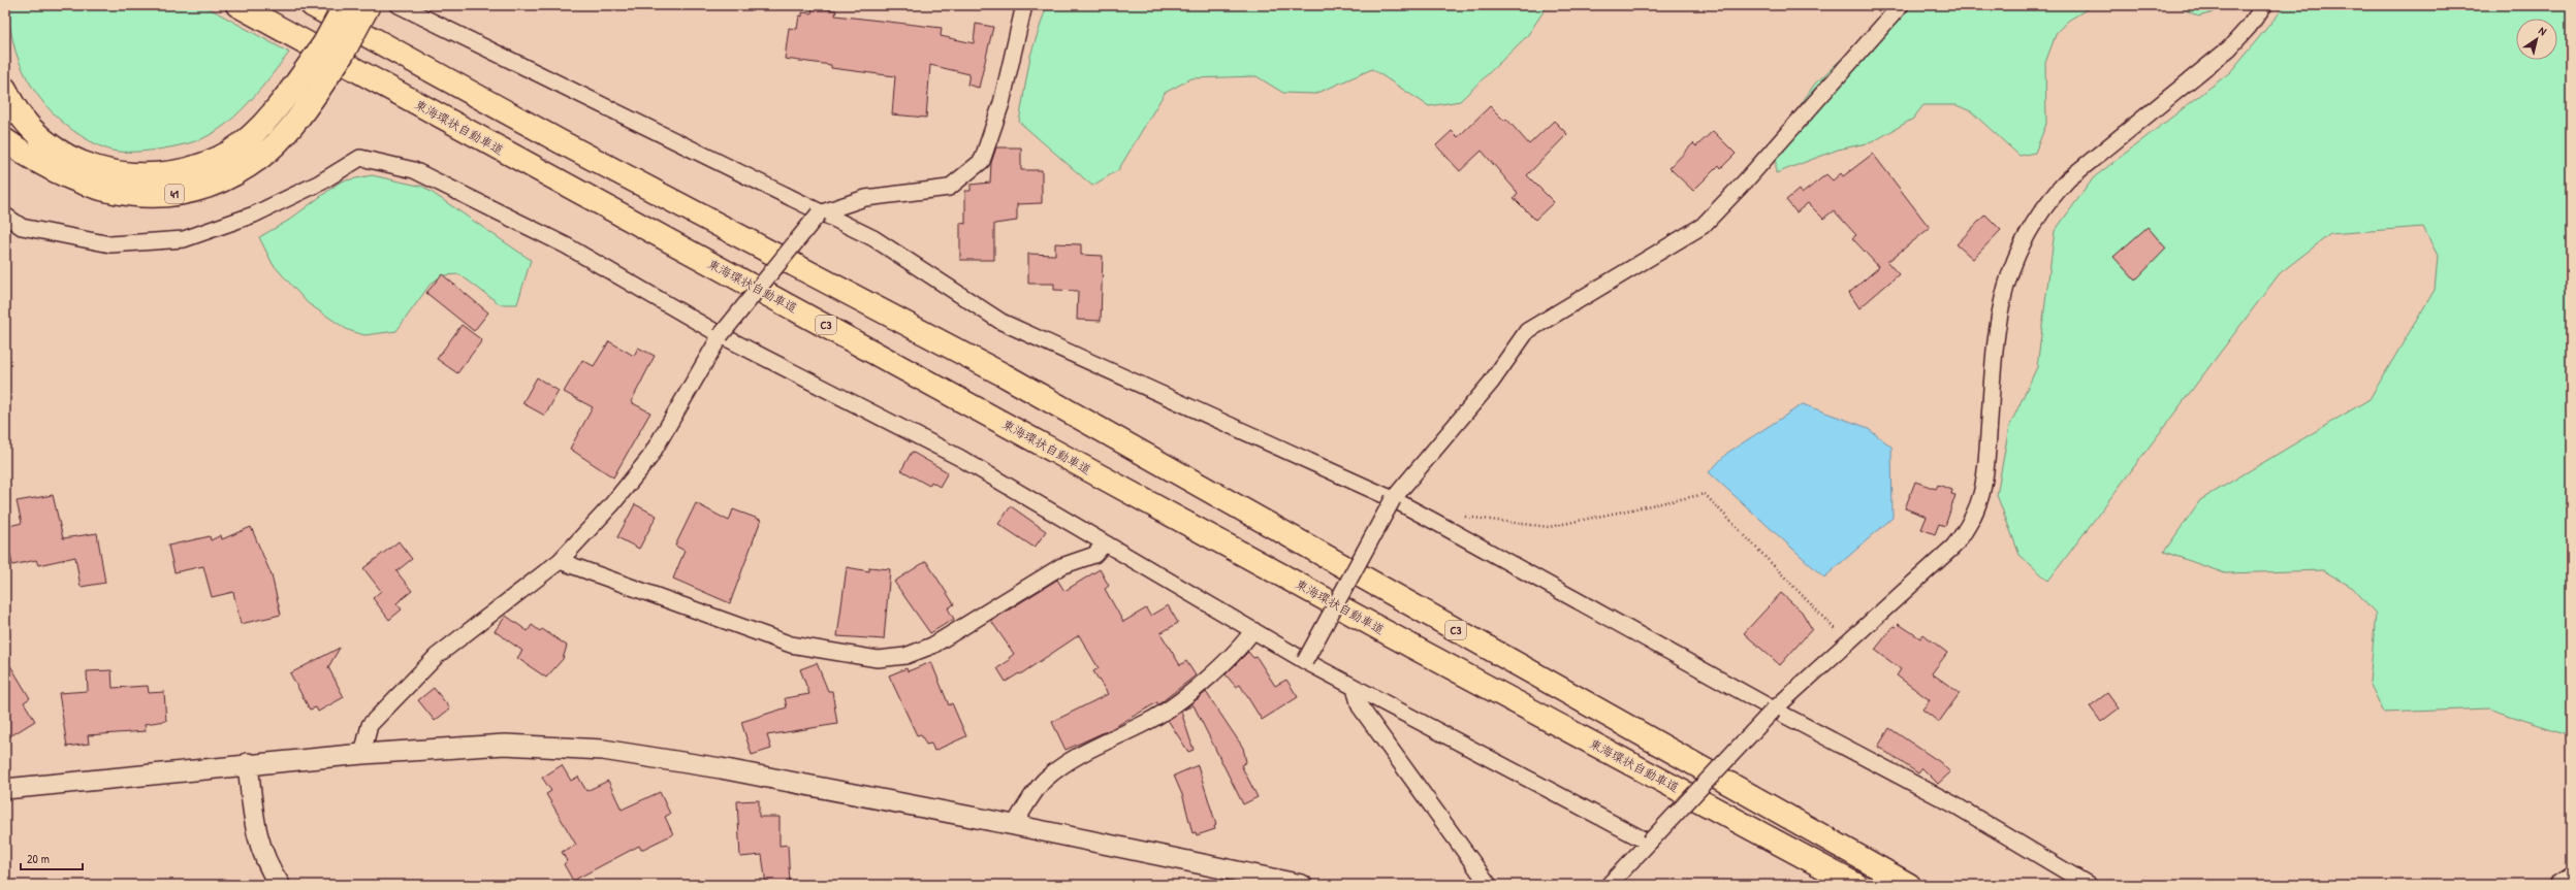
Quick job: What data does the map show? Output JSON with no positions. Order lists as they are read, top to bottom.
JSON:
{
  "streets": {
    "highway": ["東海環状自動車道", "41", "C3"]
  },
  "scale_bar": "20 m",
  "north": "top right"
}
